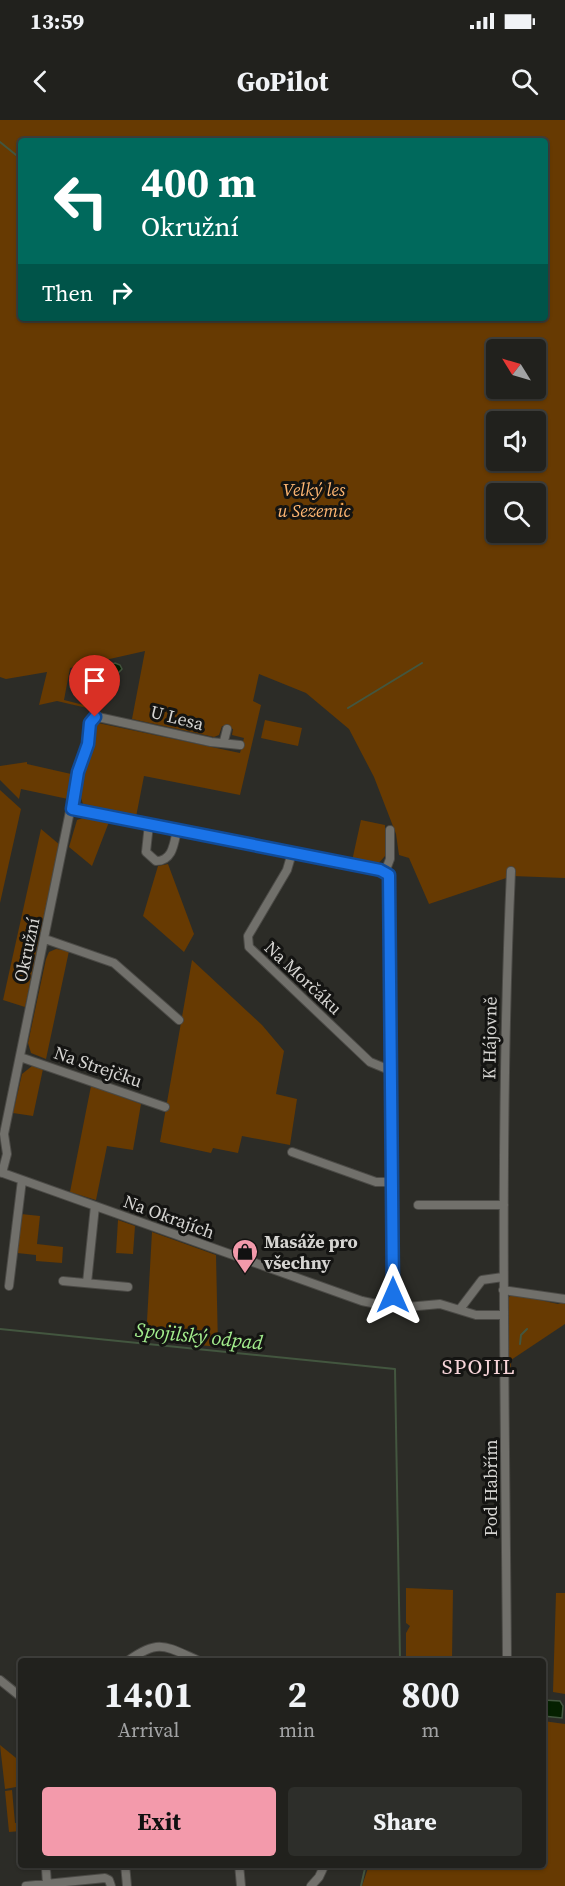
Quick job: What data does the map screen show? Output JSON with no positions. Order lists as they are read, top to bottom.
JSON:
{
  "streets": {
    "street": [
      "U Lesa",
      "Okružní",
      "Na Morčáku",
      "K Hájovně",
      "Na Strejčku",
      "Na Okrajích",
      "Pod Habřím"
    ]
  },
  "crossings": [
    ["U Lesa", "Okružní"],
    ["Okružní", "Na Strejčku"],
    ["Okružní", "Na Okrajích"],
    ["K Hájovně", "Na Okrajích"],
    ["K Hájovně", "Pod Habřím"],
    ["Na Okrajích", "Pod Habřím"]
  ],
  "districts": ["SPOJIL"],
  "water": ["Spojilský odpad"],
  "parks": ["Velký les u Sezemic"],
  "places": {
    "shop": ["Masáže pro všechny"]
  },
  "north": "top left",
  "page": {
    "status": "13:59",
    "header": "GoPilot",
    "turn": ["400 m", "Okružní"],
    "then": "Then",
    "eta": [
      "14:01",
      "Arrival",
      "2",
      "min",
      "800",
      "m"
    ],
    "buttons": ["Exit", "Share"]
  }
}
